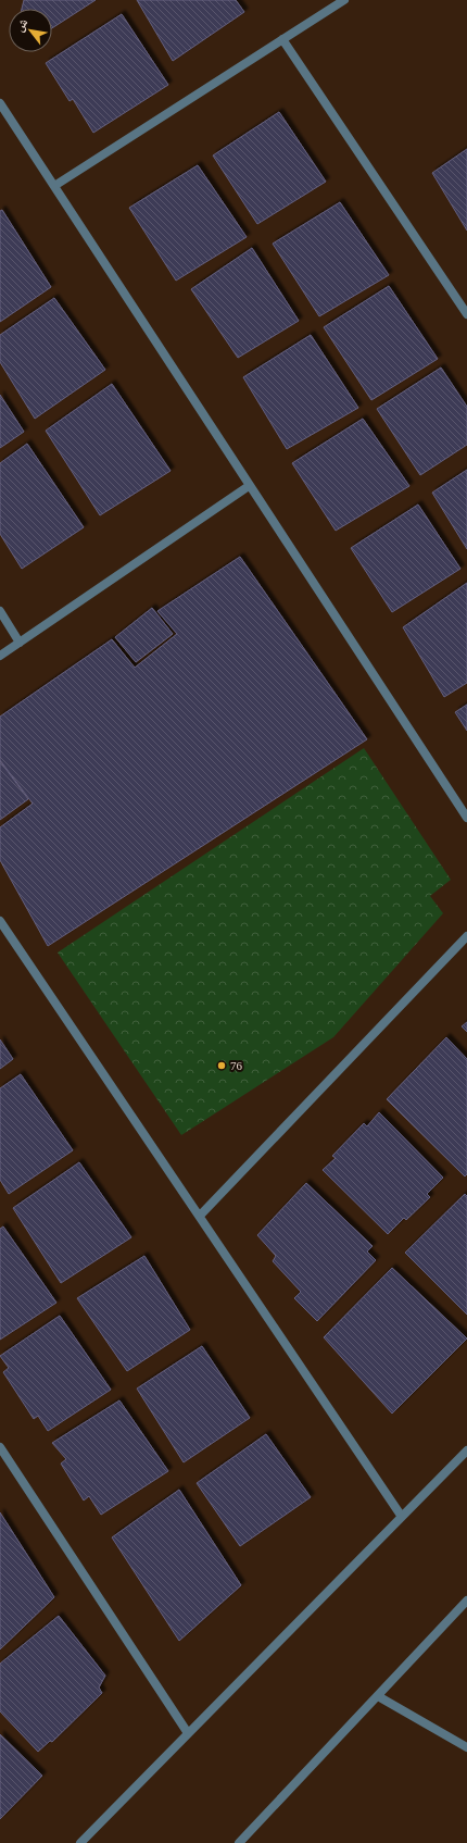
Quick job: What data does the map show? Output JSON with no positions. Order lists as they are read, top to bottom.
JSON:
{
  "places": ["76"],
  "north": "top left"
}
